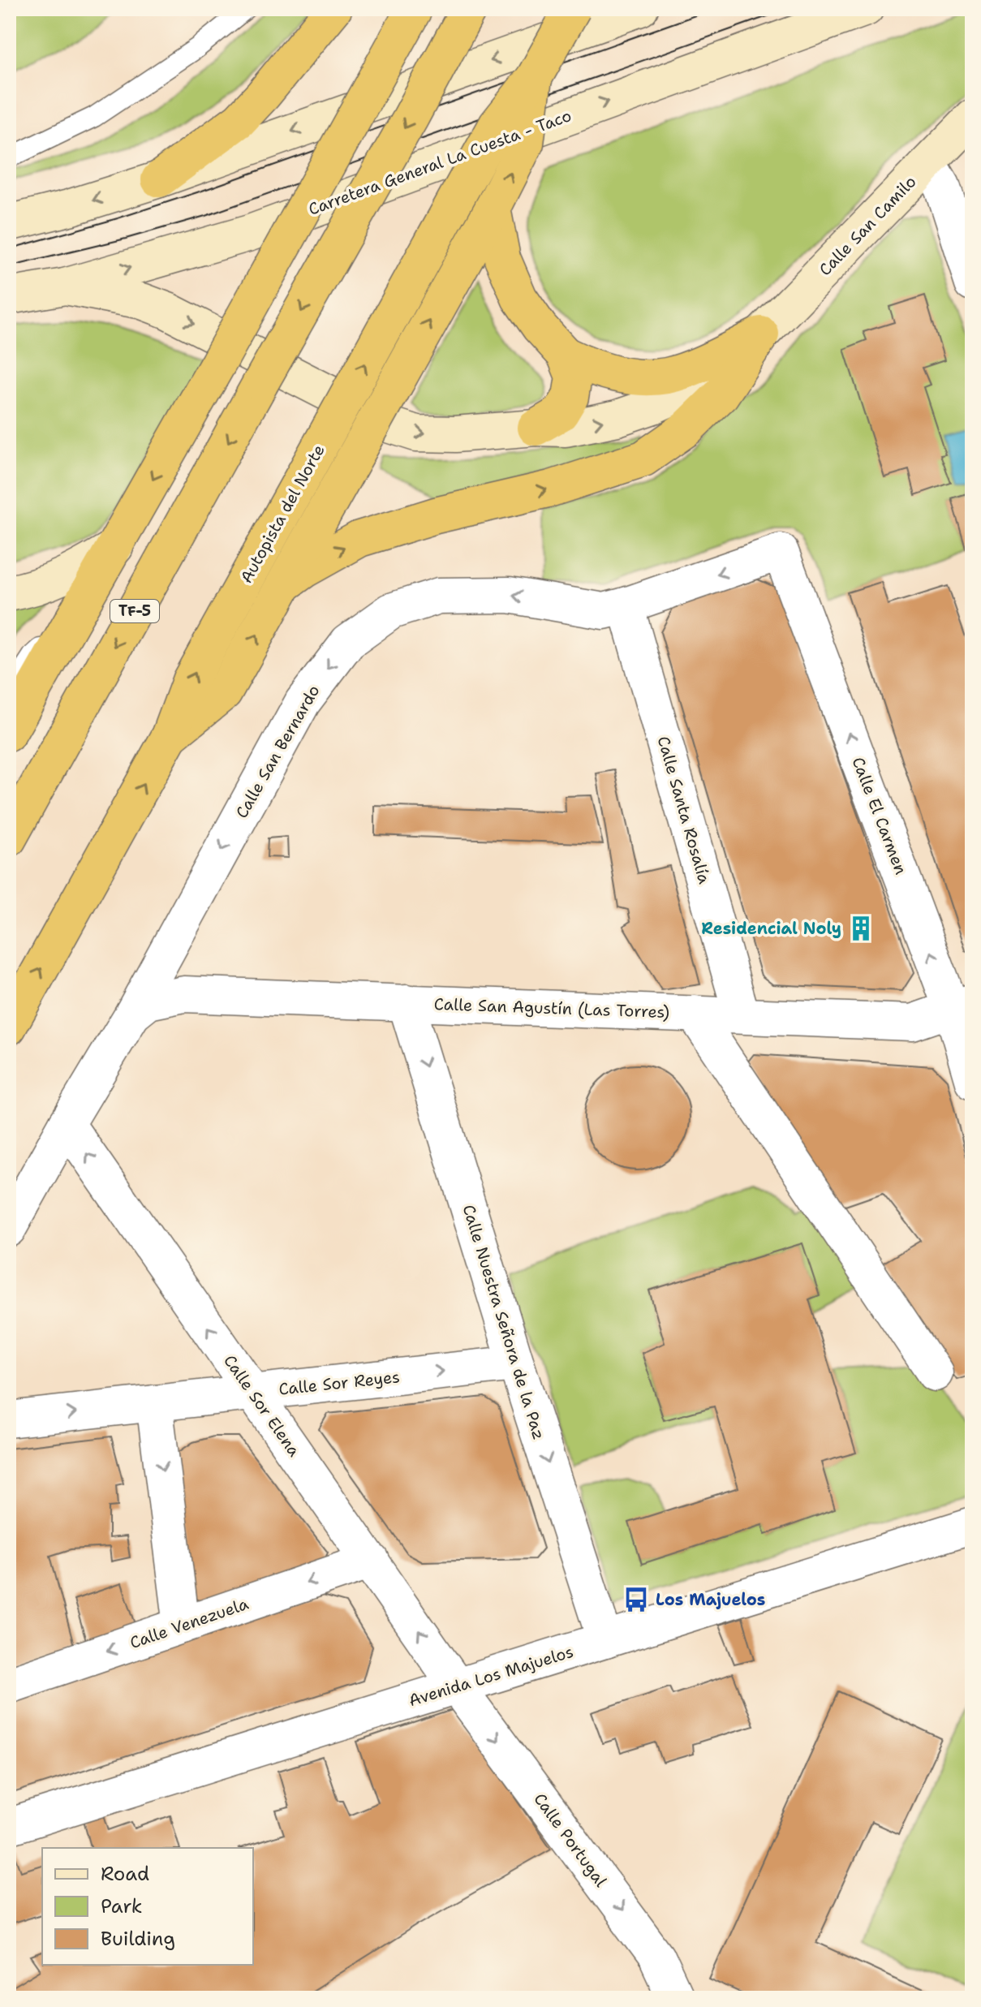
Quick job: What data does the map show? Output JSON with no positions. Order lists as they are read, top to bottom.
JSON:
{
  "streets": {
    "highway": ["Autopista del Norte", "TF-5"],
    "main road": ["Carretera General La Cuesta - Taco", "Calle San Camilo"],
    "street": [
      "Calle San Bernardo",
      "Calle Santa Rosalía",
      "Calle El Carmen",
      "Calle San Agustín (Las Torres)",
      "Calle Nuestra Señora de la Paz",
      "Calle Sor Reyes",
      "Calle Sor Elena",
      "Calle Venezuela",
      "Avenida Los Majuelos",
      "Calle Portugal"
    ]
  },
  "crossings": [
    ["Carretera General La Cuesta - Taco", "Calle San Camilo"],
    ["Calle San Bernardo", "Calle Santa Rosalía"],
    ["Calle San Bernardo", "Calle El Carmen"],
    ["Calle San Bernardo", "Calle San Agustín (Las Torres)"],
    ["Calle San Bernardo", "Calle Sor Elena"],
    ["Calle Santa Rosalía", "Calle San Agustín (Las Torres)"],
    ["Calle El Carmen", "Calle San Agustín (Las Torres)"],
    ["Calle San Agustín (Las Torres)", "Calle Nuestra Señora de la Paz"],
    ["Calle Nuestra Señora de la Paz", "Calle Sor Reyes"],
    ["Calle Nuestra Señora de la Paz", "Avenida Los Majuelos"],
    ["Calle Sor Reyes", "Calle Sor Elena"],
    ["Calle Sor Elena", "Calle Venezuela"],
    ["Calle Sor Elena", "Avenida Los Majuelos"],
    ["Calle Sor Elena", "Calle Portugal"],
    ["Avenida Los Majuelos", "Calle Portugal"]
  ],
  "one_way": [
    "Calle San Bernardo",
    "Calle El Carmen",
    "Calle Nuestra Señora de la Paz",
    "Calle Sor Reyes",
    "Calle Sor Elena",
    "Calle Venezuela",
    "Calle Portugal"
  ],
  "places": {
    "building": ["Residencial Noly"],
    "bus stop": ["Los Majuelos"]
  },
  "legend": ["Road", "Park", "Building"]
}
